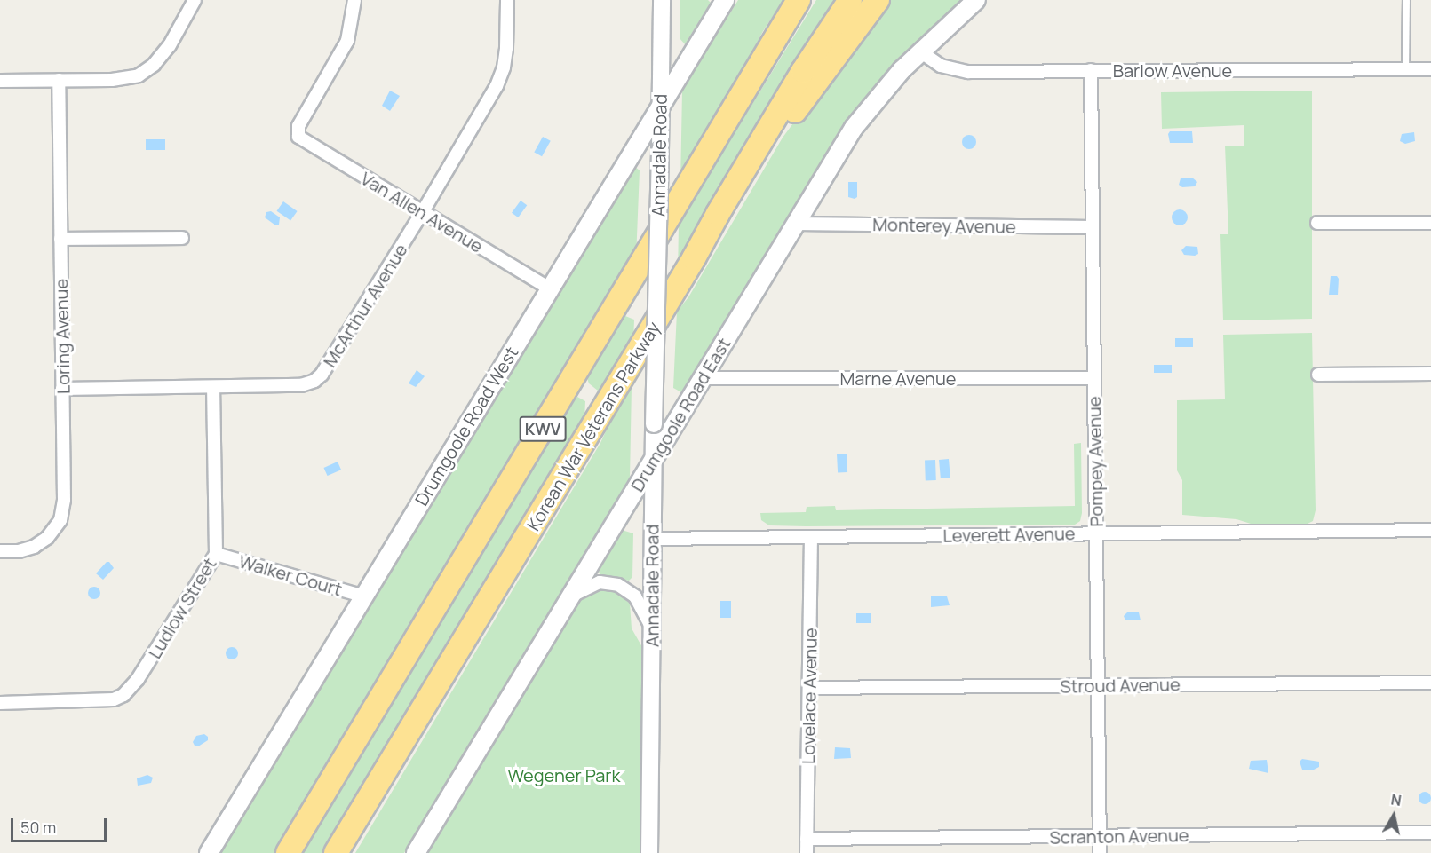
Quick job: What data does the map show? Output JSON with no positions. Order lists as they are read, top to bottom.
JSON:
{
  "streets": {
    "highway": ["Korean War Veterans Parkway", "KWV"],
    "main road": ["Drumgoole Road East", "Drumgoole Road West"],
    "street": [
      "Barlow Avenue",
      "Annadale Road",
      "Van Allen Avenue",
      "Monterey Avenue",
      "McArthur Avenue",
      "Loring Avenue",
      "Marne Avenue",
      "Pompey Avenue",
      "Leverett Avenue",
      "Walker Court",
      "Ludlow Street",
      "Stroud Avenue",
      "Lovelace Avenue",
      "Scranton Avenue"
    ]
  },
  "crossings": [
    ["Barlow Avenue", "Drumgoole Road East"],
    ["Barlow Avenue", "Pompey Avenue"],
    ["Annadale Road", "Drumgoole Road East"],
    ["Annadale Road", "Drumgoole Road West"],
    ["Annadale Road", "Leverett Avenue"],
    ["Van Allen Avenue", "McArthur Avenue"],
    ["Van Allen Avenue", "Drumgoole Road West"],
    ["Monterey Avenue", "Drumgoole Road East"],
    ["Monterey Avenue", "Pompey Avenue"],
    ["McArthur Avenue", "Loring Avenue"],
    ["McArthur Avenue", "Ludlow Street"],
    ["Marne Avenue", "Drumgoole Road East"],
    ["Marne Avenue", "Pompey Avenue"],
    ["Drumgoole Road West", "Walker Court"],
    ["Pompey Avenue", "Leverett Avenue"],
    ["Pompey Avenue", "Stroud Avenue"],
    ["Pompey Avenue", "Scranton Avenue"],
    ["Leverett Avenue", "Lovelace Avenue"],
    ["Walker Court", "Ludlow Street"],
    ["Stroud Avenue", "Lovelace Avenue"],
    ["Lovelace Avenue", "Scranton Avenue"]
  ],
  "parks": ["Wegener Park"],
  "scale_bar": "50 m",
  "north": "top"
}
